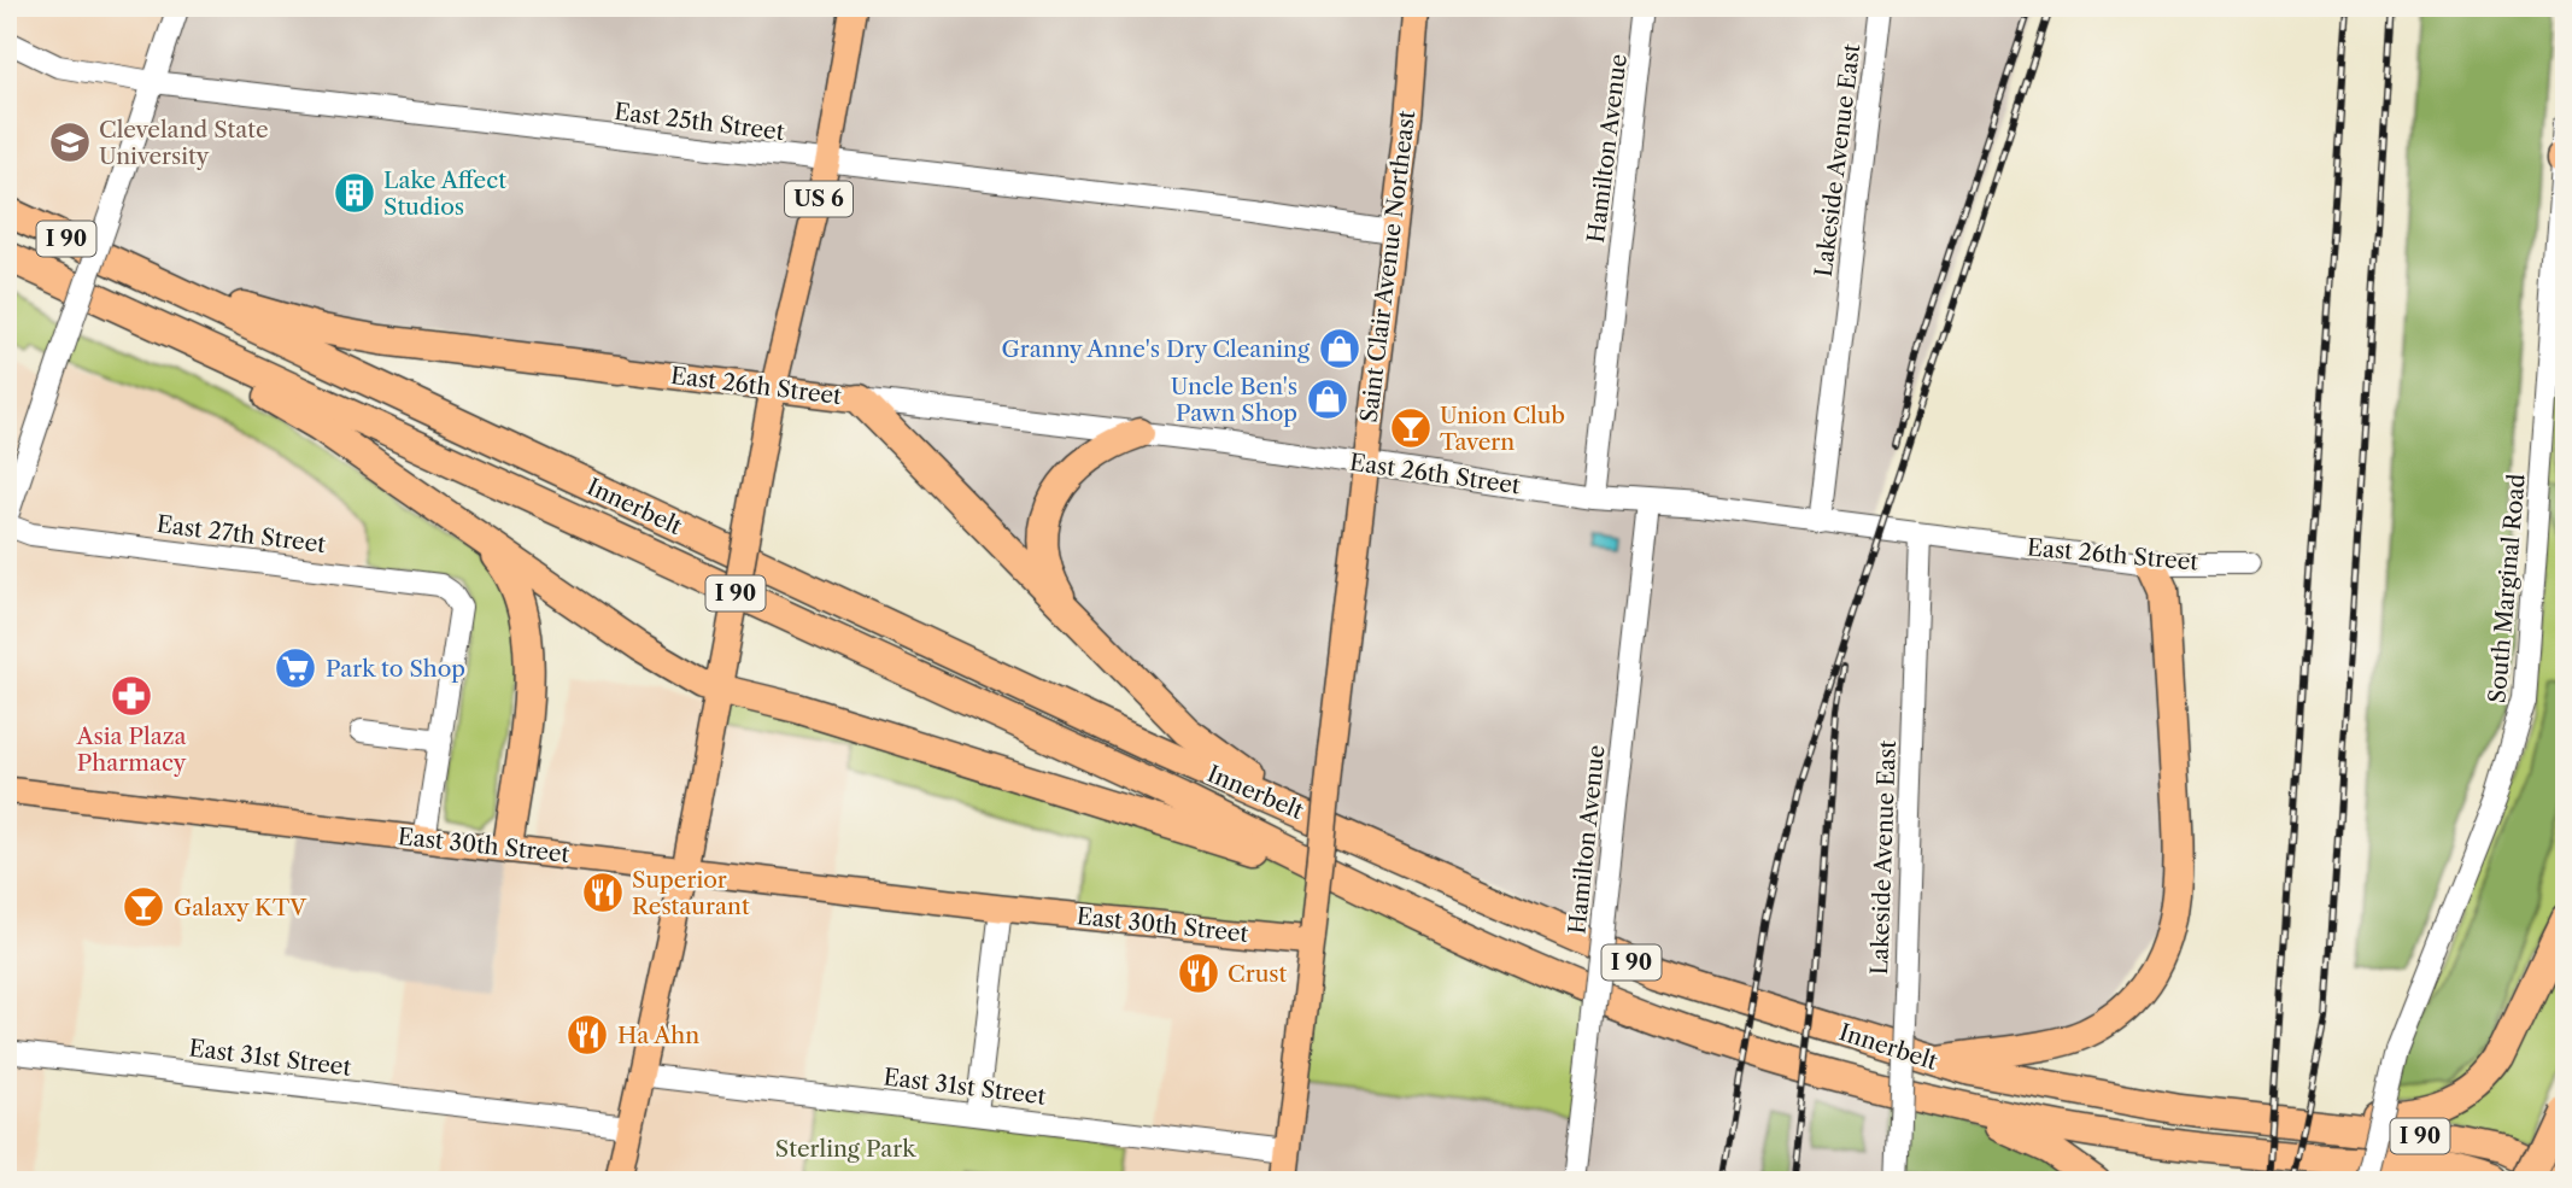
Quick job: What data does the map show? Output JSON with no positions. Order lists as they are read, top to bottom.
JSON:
{
  "streets": {
    "highway": ["I 90", "Innerbelt"],
    "main road": [
      "US 6",
      "Saint Clair Avenue Northeast",
      "East 26th Street",
      "East 30th Street"
    ],
    "street": [
      "East 25th Street",
      "Hamilton Avenue",
      "Lakeside Avenue East",
      "East 27th Street",
      "South Marginal Road",
      "East 31st Street"
    ]
  },
  "crossings": [
    ["East 25th Street", "US 6"],
    ["East 25th Street", "Saint Clair Avenue Northeast"],
    ["Hamilton Avenue", "East 26th Street"],
    ["Lakeside Avenue East", "East 26th Street"],
    ["US 6", "East 26th Street"],
    ["US 6", "East 30th Street"],
    ["US 6", "East 31st Street"],
    ["Saint Clair Avenue Northeast", "East 26th Street"],
    ["Saint Clair Avenue Northeast", "East 30th Street"],
    ["Saint Clair Avenue Northeast", "East 31st Street"]
  ],
  "parks": ["Sterling Park"],
  "places": {
    "school or university": ["Cleveland State University"],
    "building": ["Lake Affect Studios"],
    "shop": ["Granny Anne's Dry Cleaning", "Uncle Ben's Pawn Shop"],
    "bar": ["Union Club Tavern", "Galaxy KTV"],
    "supermarket": ["Park to Shop"],
    "pharmacy": ["Asia Plaza Pharmacy"],
    "restaurant": ["Superior Restaurant", "Crust", "Ha Ahn"]
  }
}
